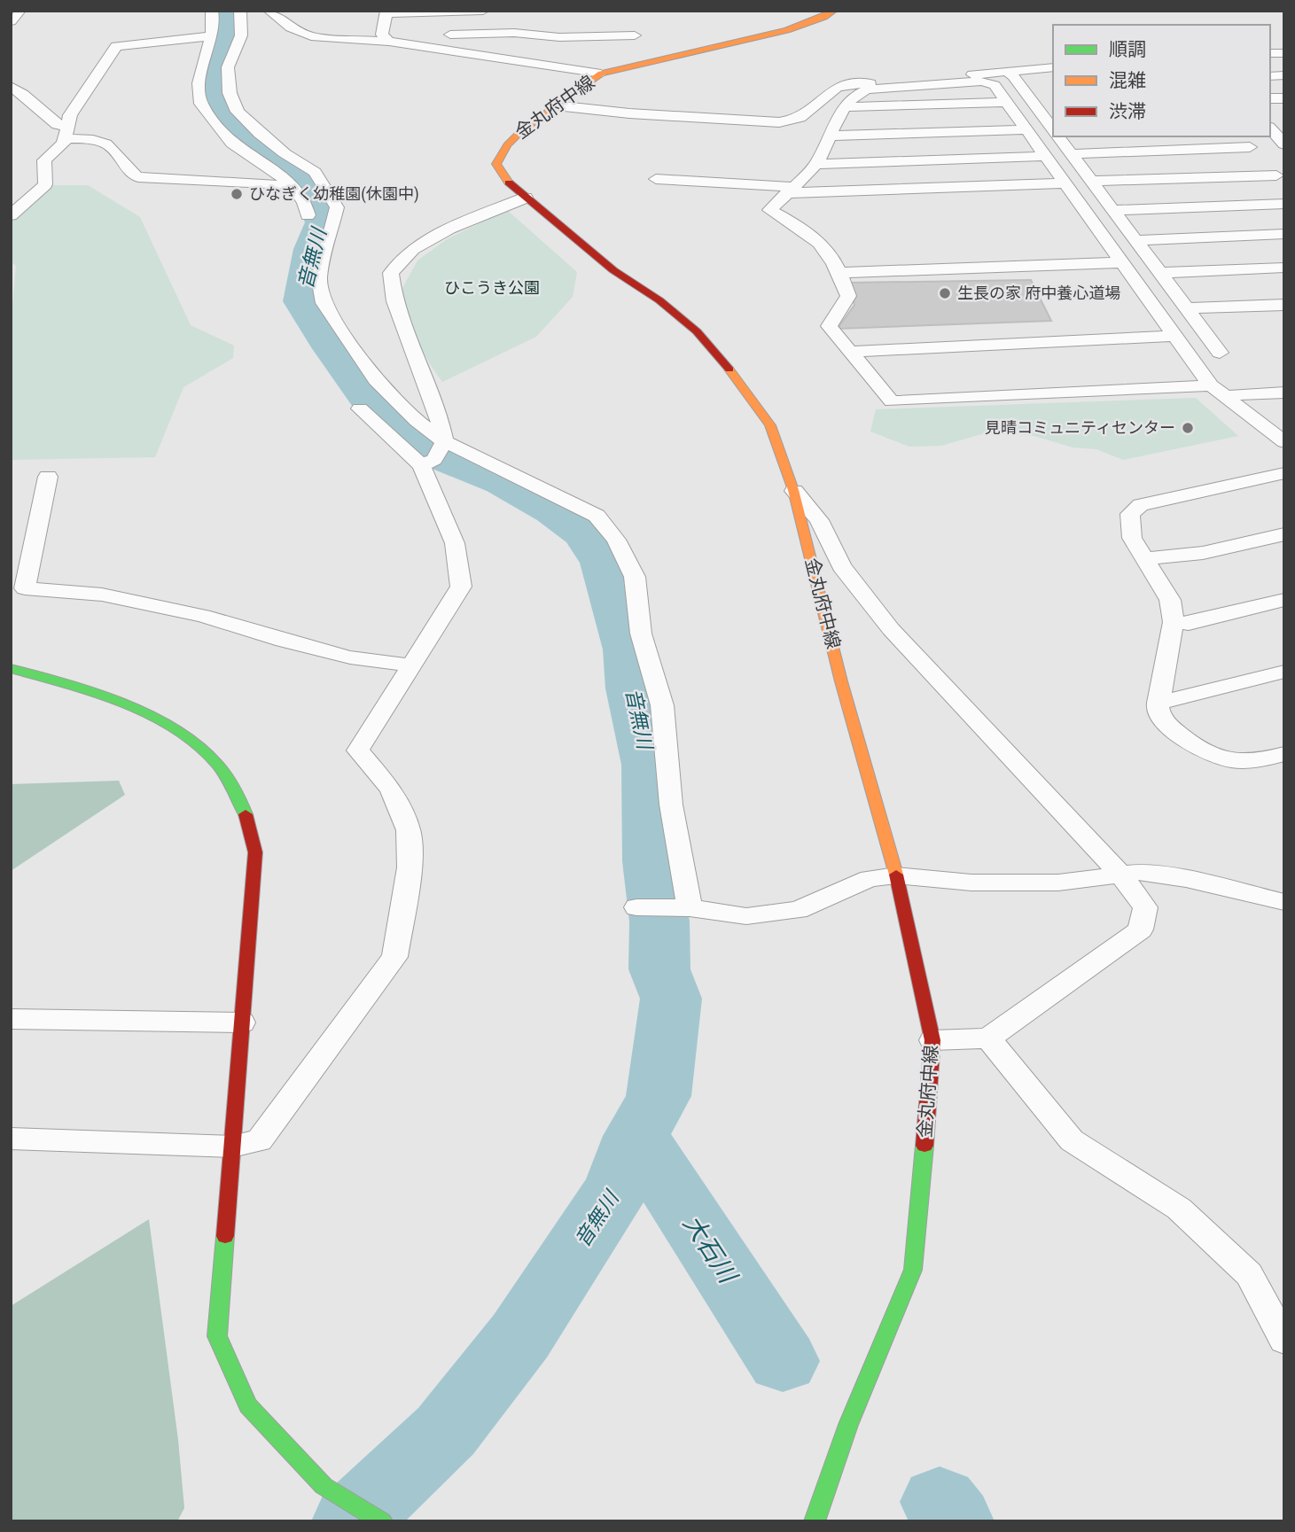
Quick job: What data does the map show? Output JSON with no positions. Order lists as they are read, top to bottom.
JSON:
{
  "streets": {
    "main road": ["金丸府中線"]
  },
  "water": ["音無川", "大石川"],
  "parks": ["ひこうき公園"],
  "places": ["ひなぎく幼稚園(休園中)", "生長の家 府中養心道場", "見晴コミュニティセンター"],
  "legend": ["順調", "混雑", "渋滞"]
}
